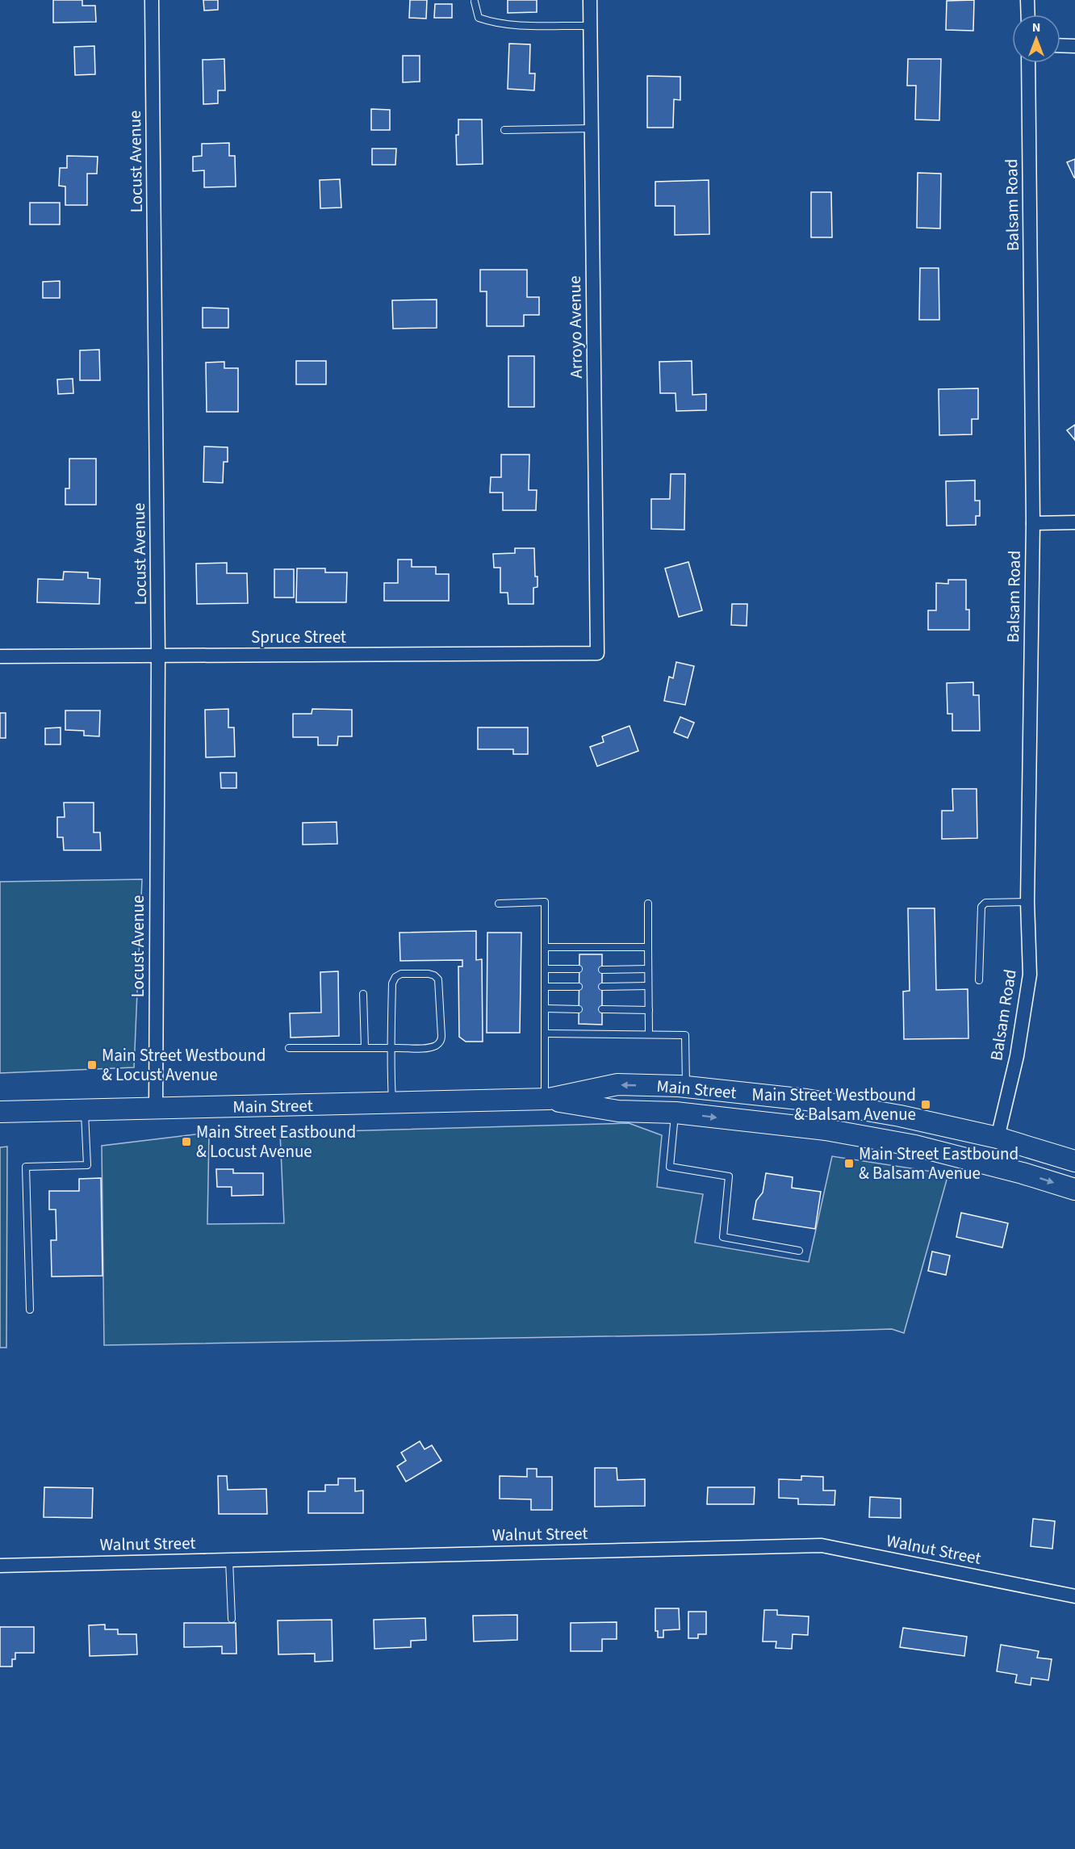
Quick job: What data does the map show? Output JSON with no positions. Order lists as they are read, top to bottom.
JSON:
{
  "streets": {
    "main road": ["Main Street"],
    "street": [
      "Locust Avenue",
      "Balsam Road",
      "Arroyo Avenue",
      "Spruce Street",
      "Walnut Street"
    ]
  },
  "crossings": [
    ["Locust Avenue", "Spruce Street"],
    ["Locust Avenue", "Main Street"],
    ["Balsam Road", "Main Street"],
    ["Arroyo Avenue", "Spruce Street"]
  ],
  "places": {
    "transit": [
      "Main Street Westbound & Locust Avenue",
      "Main Street Westbound & Balsam Avenue",
      "Main Street Eastbound & Locust Avenue",
      "Main Street Eastbound & Balsam Avenue"
    ]
  },
  "north": "top"
}
